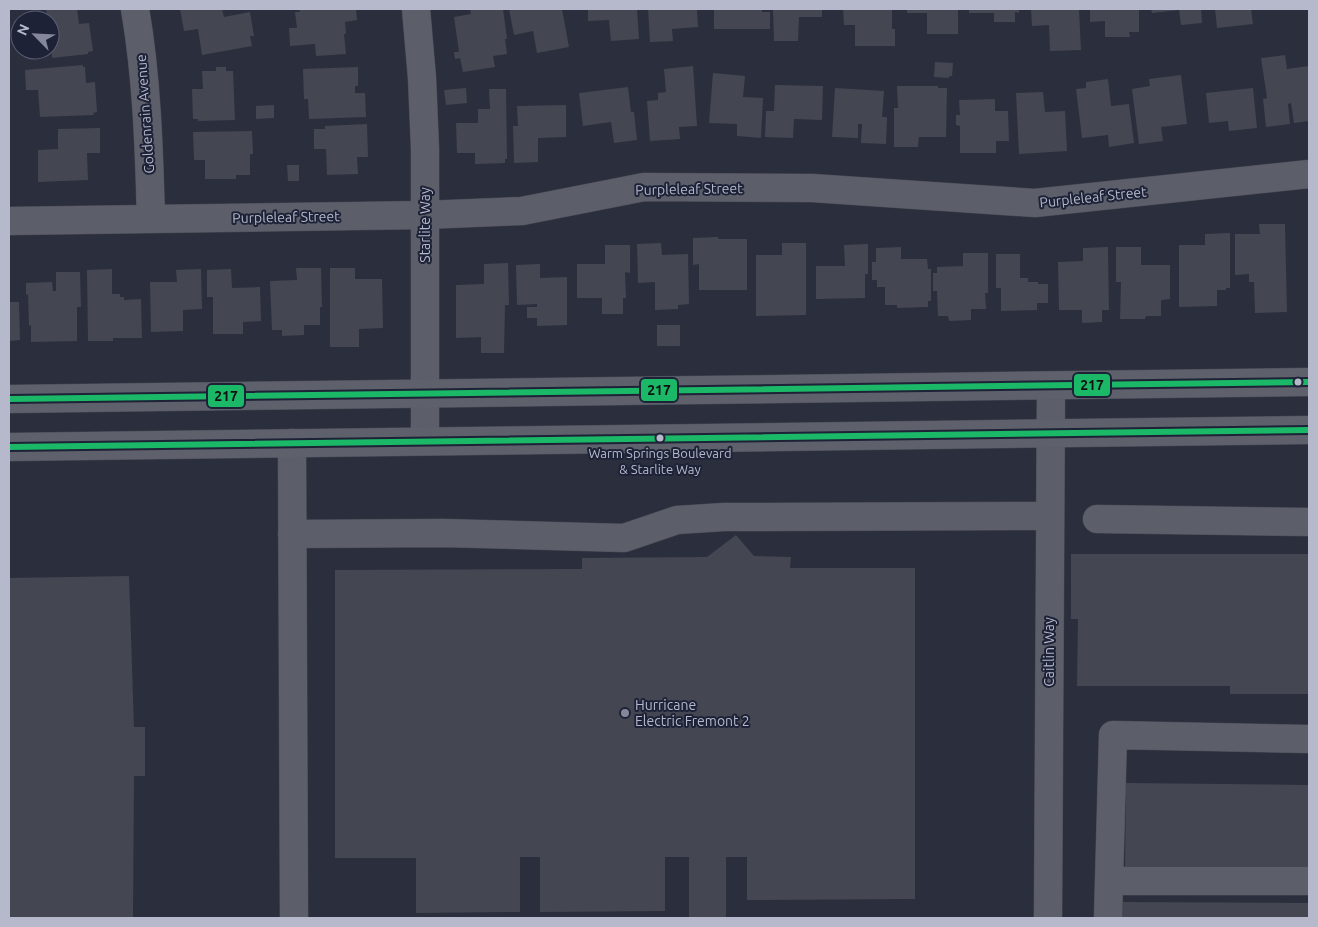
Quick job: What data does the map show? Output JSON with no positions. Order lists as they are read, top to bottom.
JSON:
{
  "streets": {
    "street": [
      "Goldenrain Avenue",
      "Purpleleaf Street",
      "Starlite Way",
      "Caitlin Way"
    ]
  },
  "crossings": [
    ["Goldenrain Avenue", "Purpleleaf Street"],
    ["Purpleleaf Street", "Starlite Way"]
  ],
  "places": ["Warm Springs Boulevard & Starlite Way", "Hurricane Electric Fremont 2"],
  "lines": ["transit line 217"],
  "north": "top left"
}
